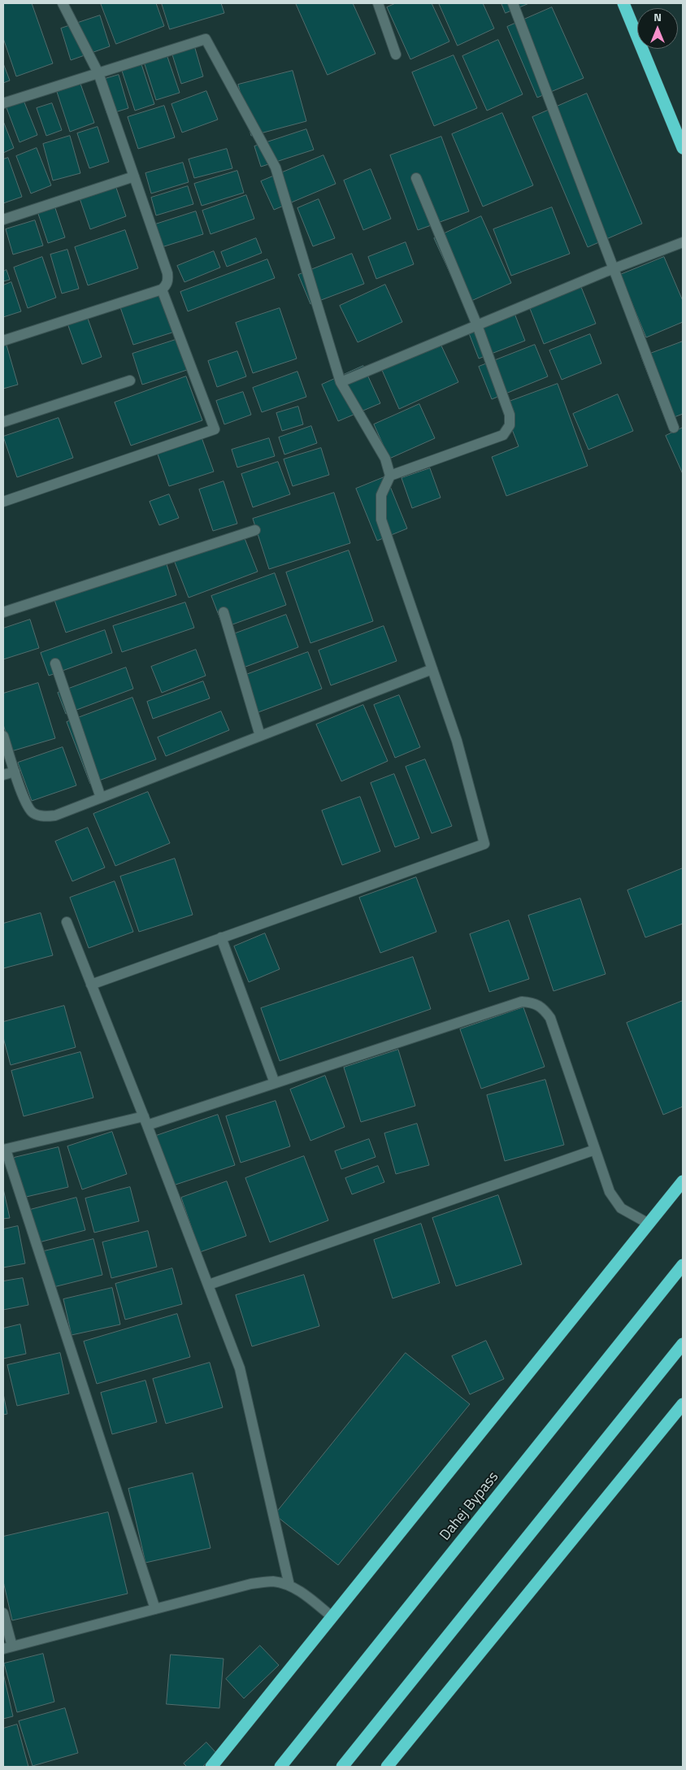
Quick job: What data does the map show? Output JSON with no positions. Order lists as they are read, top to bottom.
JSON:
{
  "streets": {
    "highway": ["Dahej Bypass"]
  },
  "north": "top"
}
